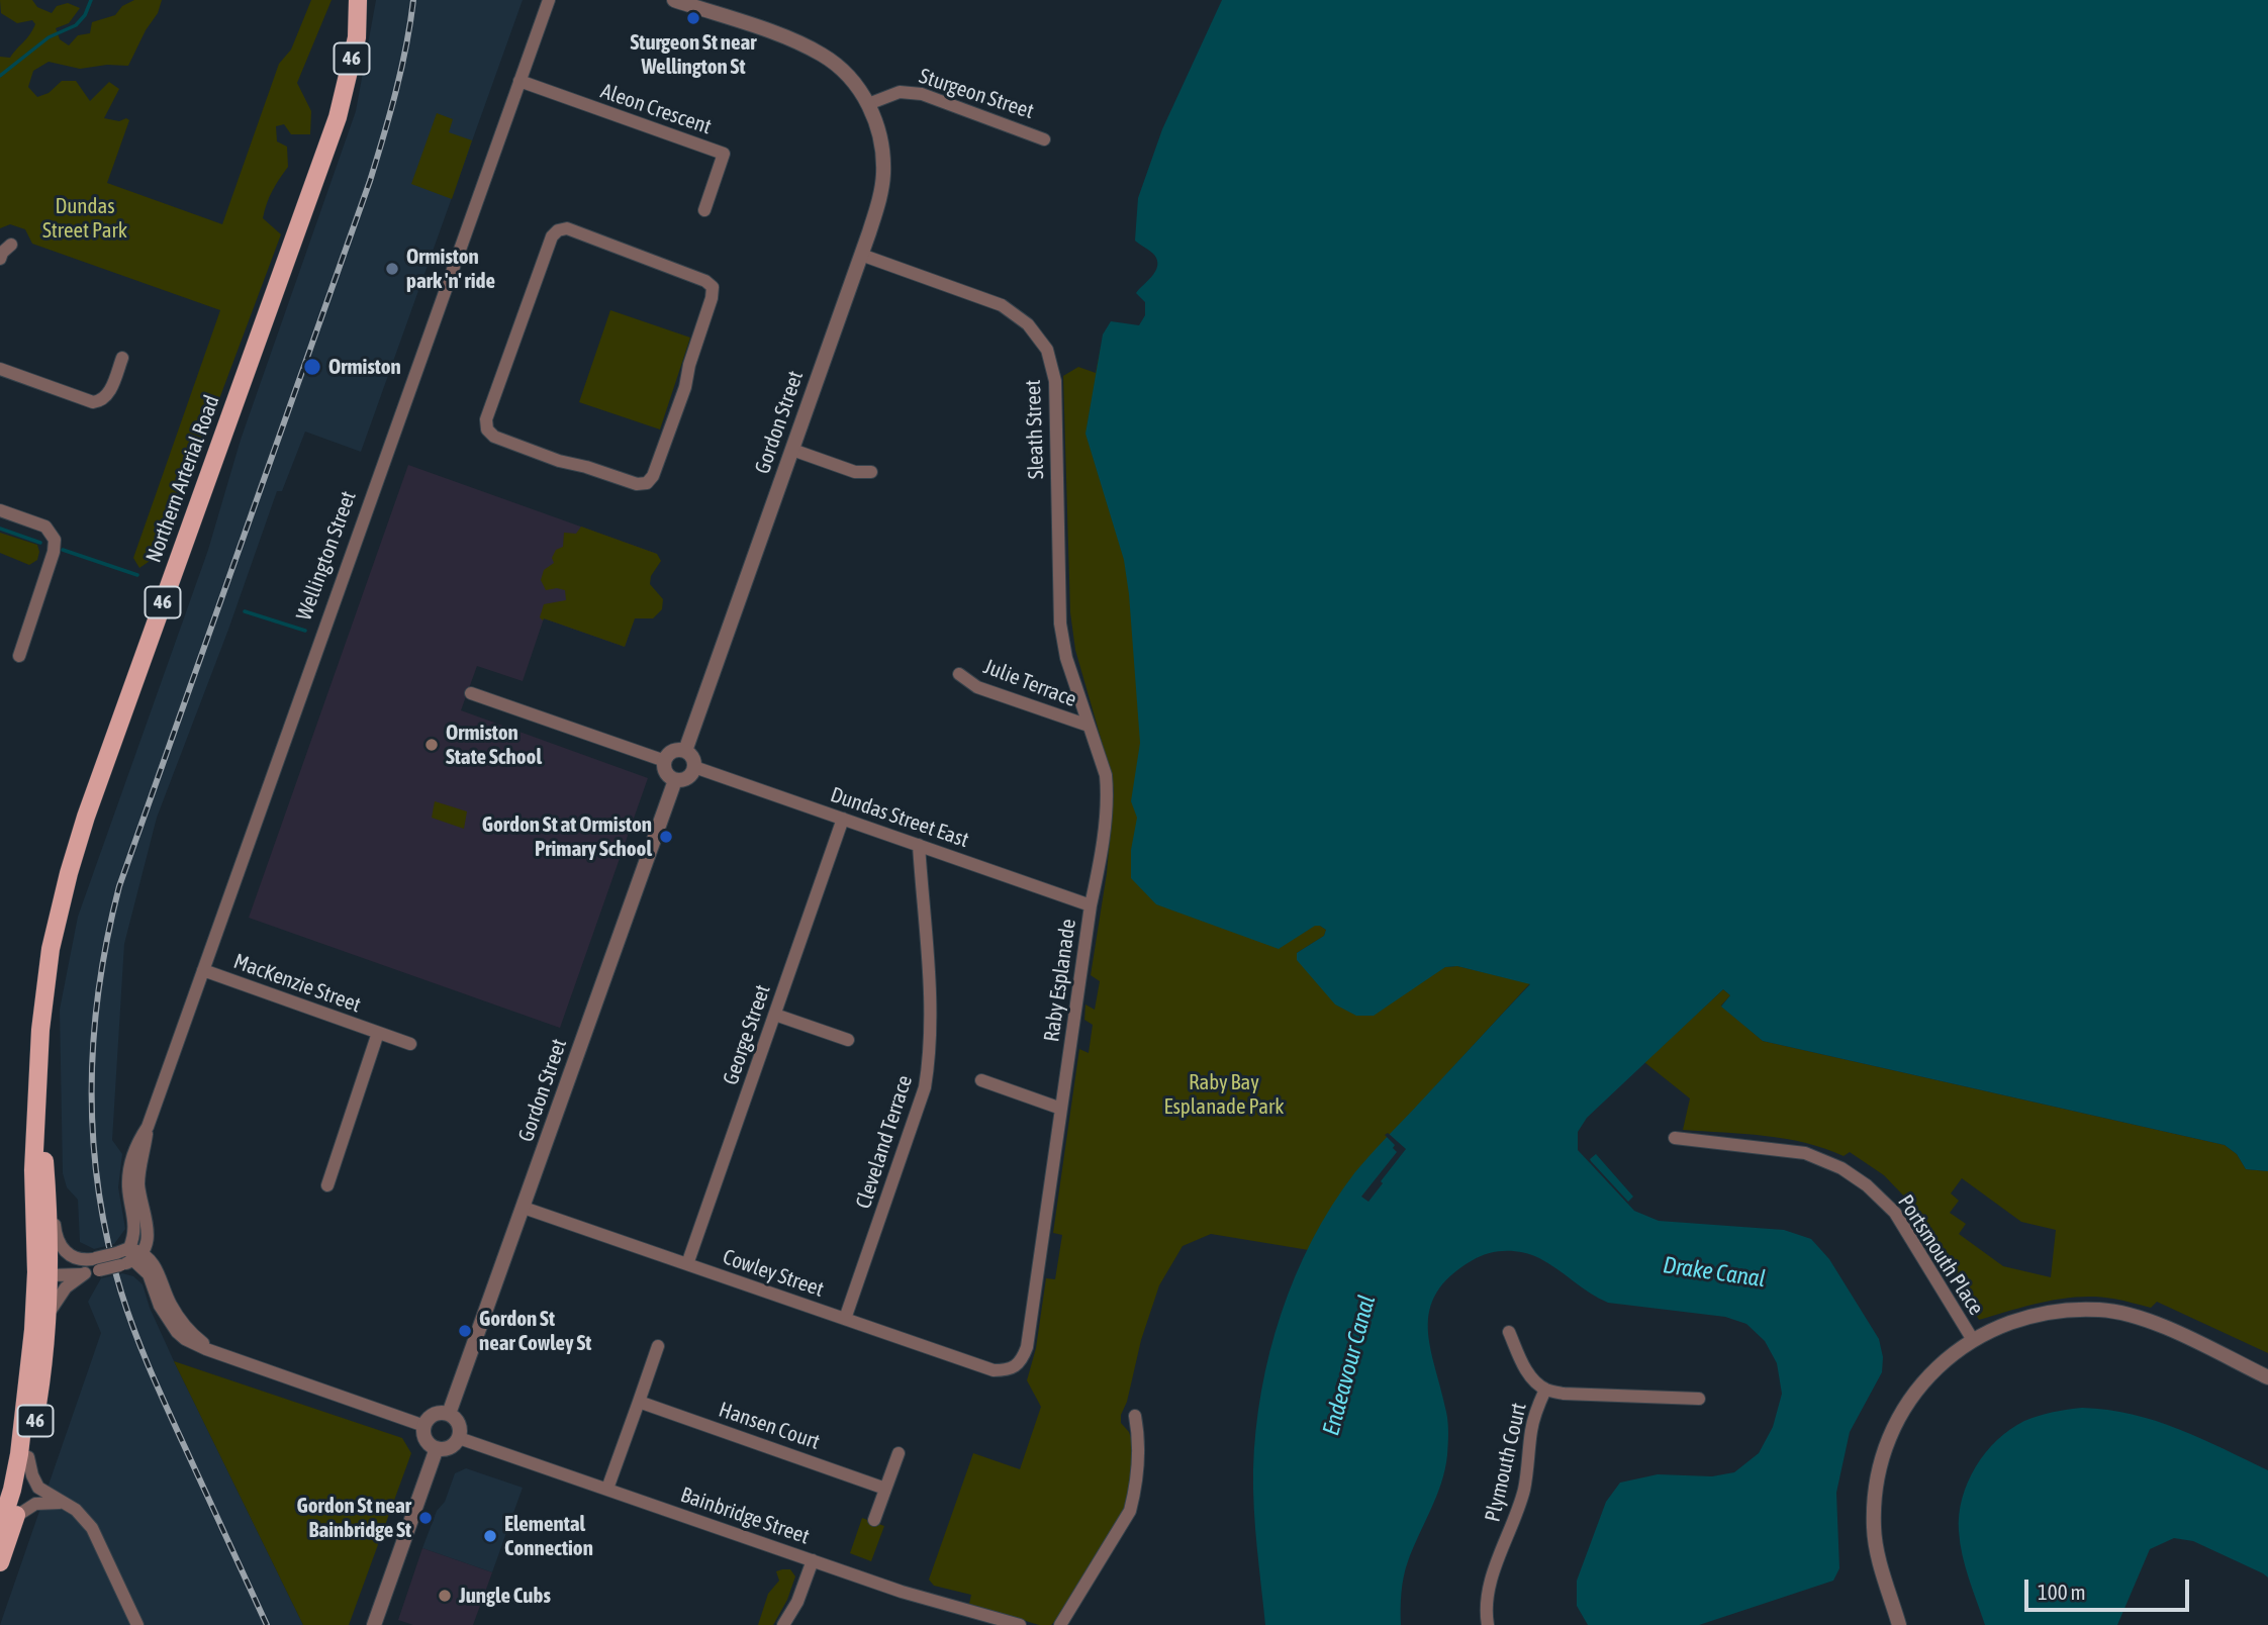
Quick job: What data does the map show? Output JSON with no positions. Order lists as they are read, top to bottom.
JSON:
{
  "streets": {
    "main road": ["46", "Northern Arterial Road"],
    "street": [
      "Sturgeon Street",
      "Aleon Crescent",
      "Gordon Street",
      "Sleath Street",
      "Wellington Street",
      "Julie Terrace",
      "Dundas Street East",
      "Raby Esplanade",
      "MacKenzie Street",
      "George Street",
      "Cleveland Terrace",
      "Portsmouth Place",
      "Cowley Street",
      "Hansen Court",
      "Plymouth Court",
      "Bainbridge Street"
    ]
  },
  "crossings": [
    ["46", "Northern Arterial Road"],
    ["Sturgeon Street", "Gordon Street"],
    ["Aleon Crescent", "Wellington Street"],
    ["Gordon Street", "Sleath Street"],
    ["Gordon Street", "Dundas Street East"],
    ["Gordon Street", "Cowley Street"],
    ["Gordon Street", "Bainbridge Street"],
    ["Sleath Street", "Raby Esplanade"],
    ["Wellington Street", "MacKenzie Street"],
    ["Julie Terrace", "Raby Esplanade"],
    ["Dundas Street East", "Raby Esplanade"],
    ["Dundas Street East", "George Street"],
    ["Dundas Street East", "Cleveland Terrace"],
    ["Raby Esplanade", "Cowley Street"],
    ["George Street", "Cowley Street"],
    ["Cleveland Terrace", "Cowley Street"]
  ],
  "water": ["Drake Canal", "Endeavour Canal"],
  "parks": ["Dundas Street Park", "Raby Bay Esplanade Park"],
  "places": [
    "Sturgeon St near Wellington St",
    "Ormiston park 'n' ride",
    "Ormiston",
    "Ormiston State School",
    "Gordon St at Ormiston Primary School",
    "Gordon St near Cowley St",
    "Gordon St near Bainbridge St",
    "Elemental Connection",
    "Jungle Cubs"
  ],
  "scale_bar": "100 m"
}
